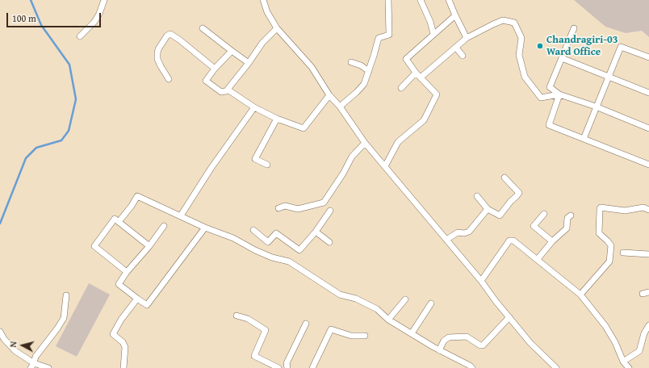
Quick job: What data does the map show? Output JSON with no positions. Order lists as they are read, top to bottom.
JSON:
{
  "places": ["Chandragiri-03 Ward Office"],
  "scale_bar": "100 m",
  "north": "left"
}
